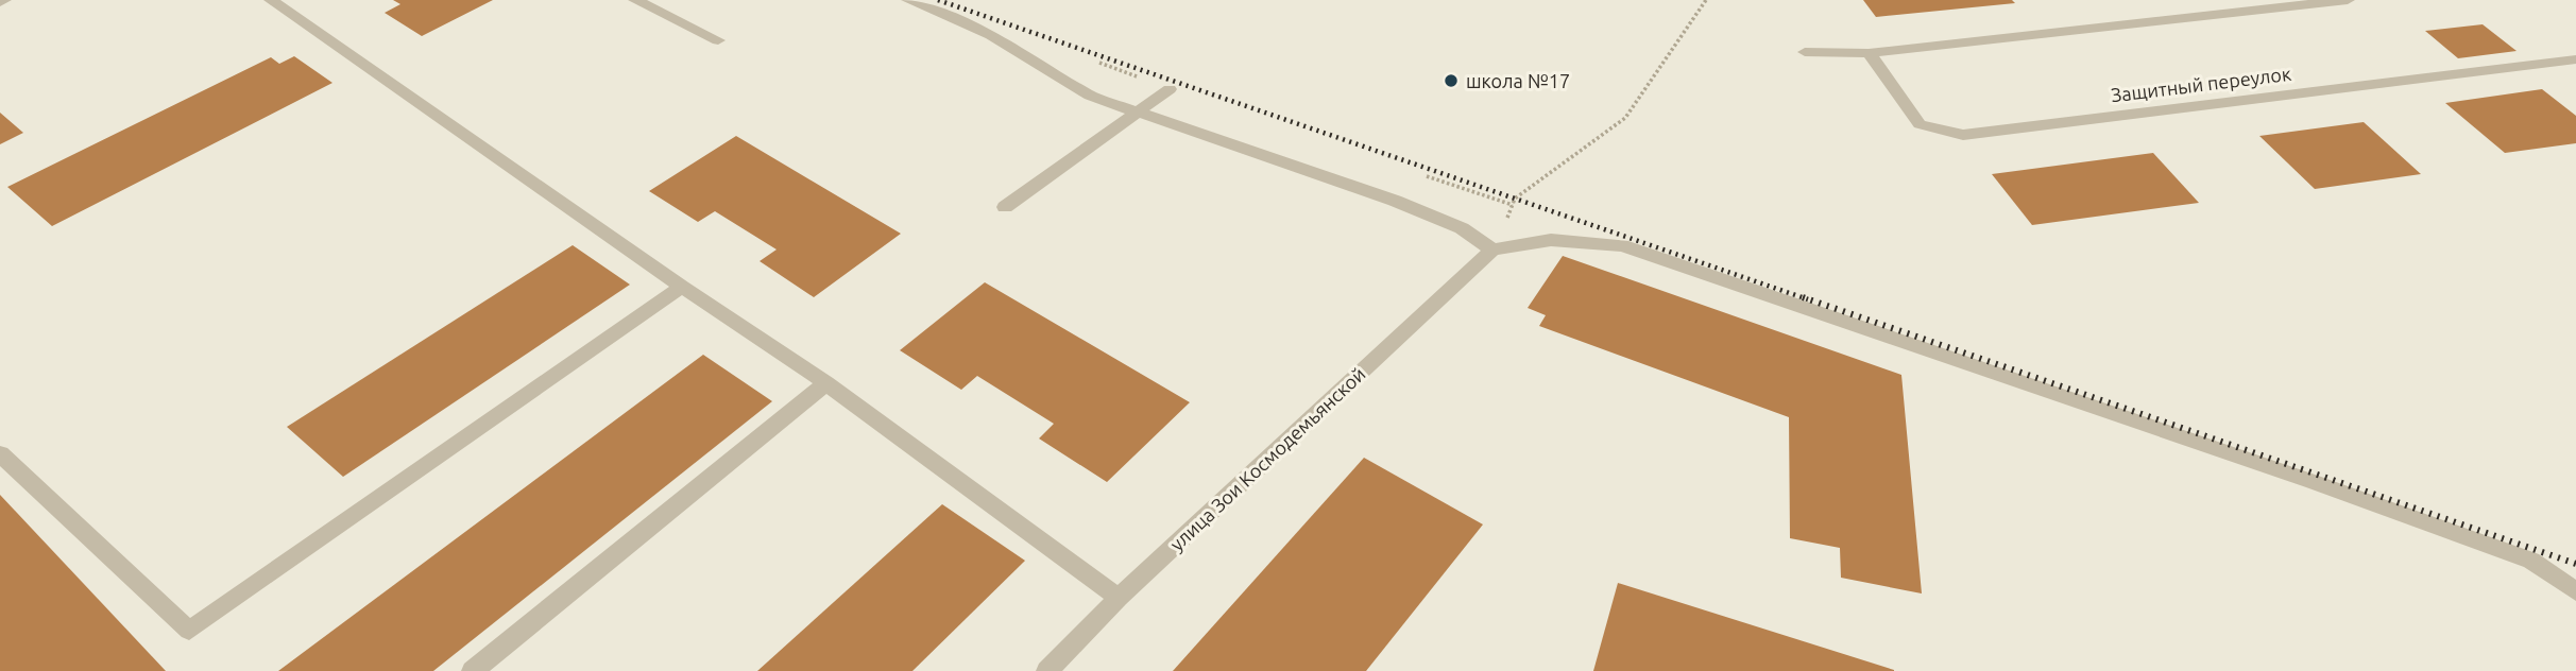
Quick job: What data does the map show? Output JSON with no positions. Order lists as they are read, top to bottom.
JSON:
{
  "streets": {
    "street": ["Защитный переулок", "улица Зои Космодемьянской"]
  },
  "places": ["школа №17"]
}
